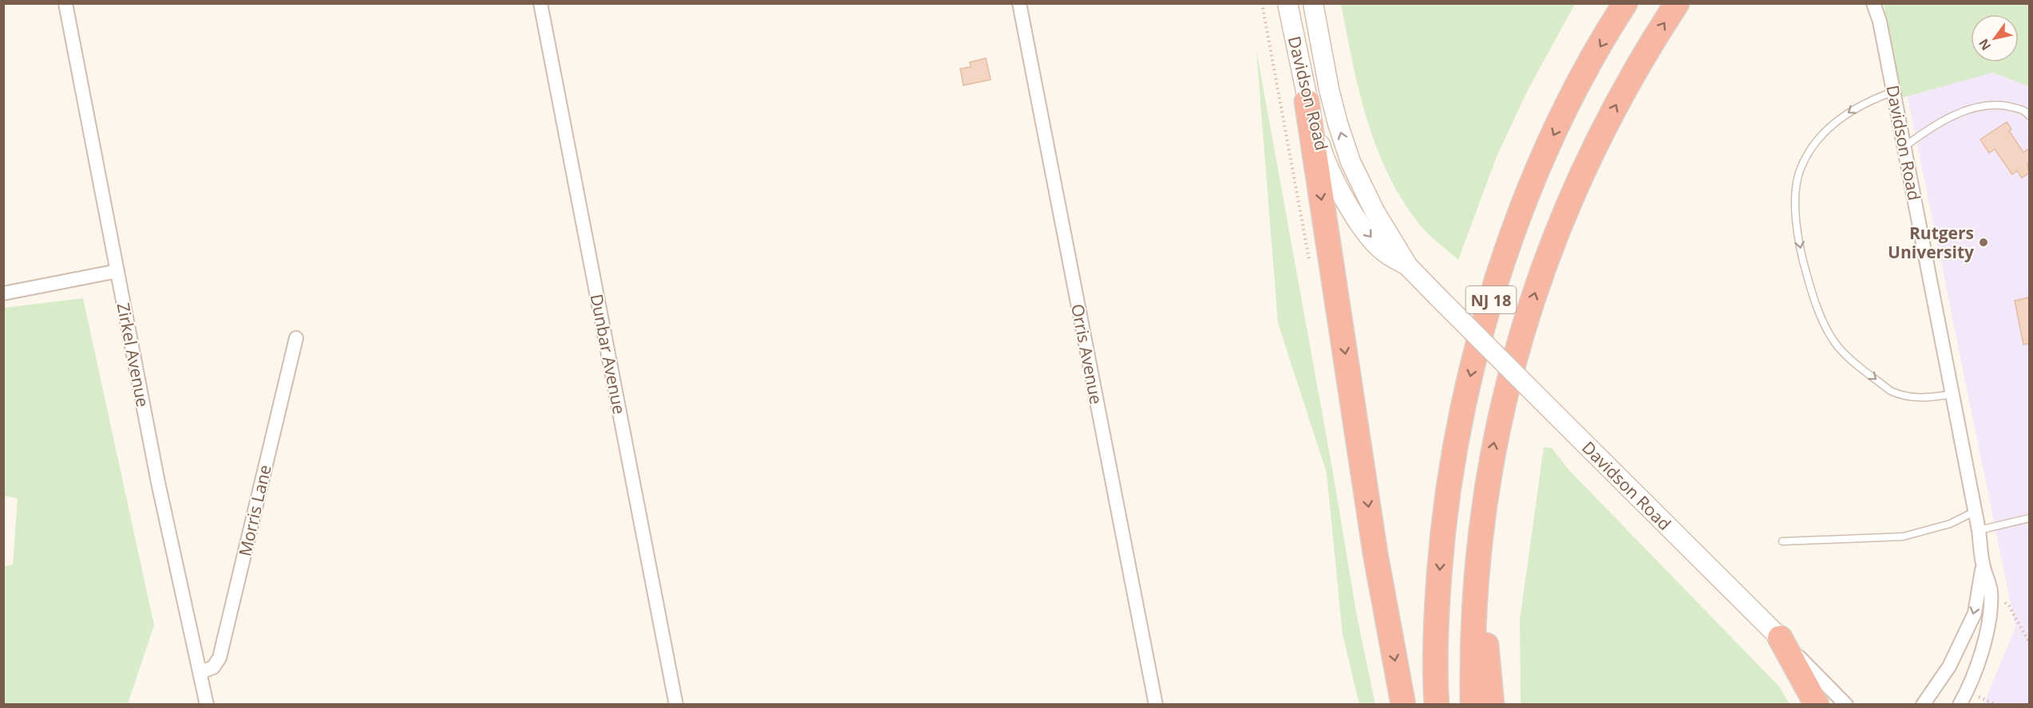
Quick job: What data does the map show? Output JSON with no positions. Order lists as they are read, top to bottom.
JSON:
{
  "streets": {
    "highway": ["NJ 18"],
    "main road": ["Davidson Road"],
    "street": [
      "Dunbar Avenue",
      "Orris Avenue",
      "Zirkel Avenue",
      "Morris Lane"
    ]
  },
  "crossings": [
    ["Zirkel Avenue", "Morris Lane"]
  ],
  "places": ["Rutgers University"],
  "north": "bottom left"
}
